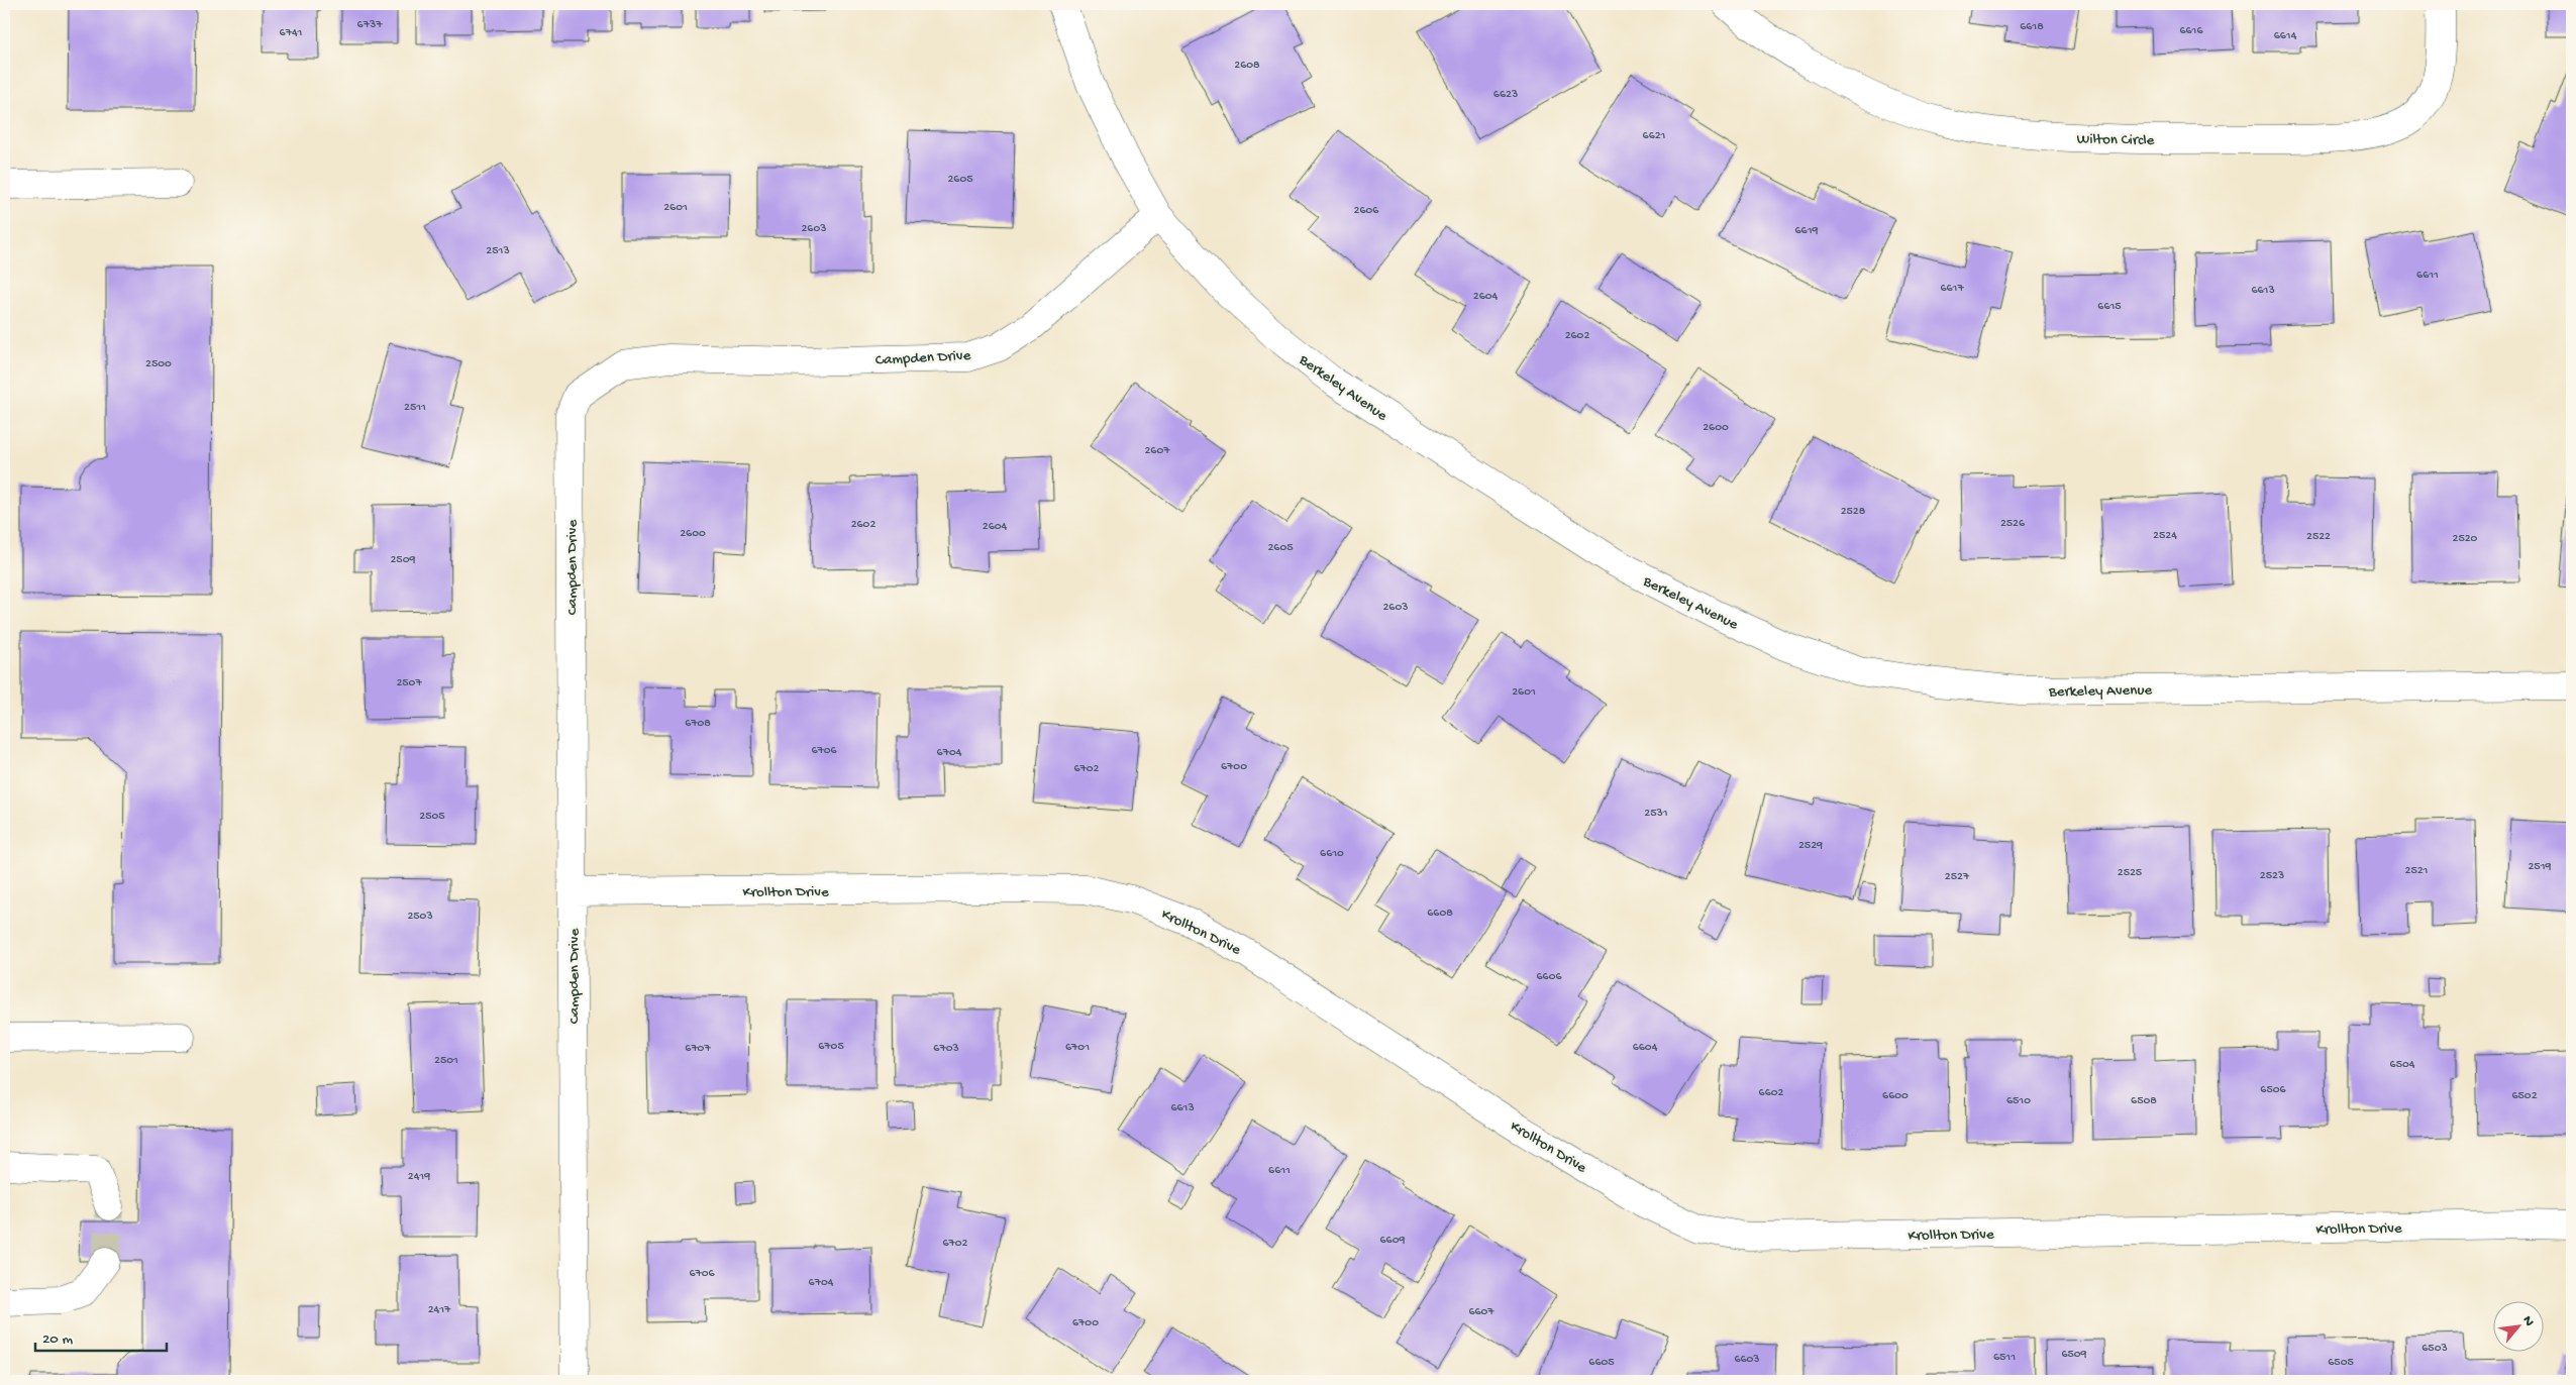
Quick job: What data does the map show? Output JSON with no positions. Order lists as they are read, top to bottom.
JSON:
{
  "streets": {
    "street": [
      "Wilton Circle",
      "Campden Drive",
      "Berkeley Avenue",
      "Krollton Drive"
    ]
  },
  "crossings": [
    ["Campden Drive", "Berkeley Avenue"],
    ["Campden Drive", "Krollton Drive"]
  ],
  "house_numbers": [
    "6737",
    "6618",
    "6616",
    "6741",
    "6614",
    "2608",
    "6623",
    "6621",
    "2605",
    "2601",
    "2606",
    "2603",
    "6619",
    "2513",
    "6611",
    "6617",
    "6613",
    "2604",
    "6615",
    "2602",
    "2500",
    "2511",
    "2600",
    "2607",
    "2528",
    "2526",
    "2602",
    "2604",
    "2600",
    "2524",
    "2522",
    "2520",
    "2605",
    "2509",
    "2603",
    "2507",
    "2601",
    "6708",
    "6706",
    "6704",
    "6700",
    "6702",
    "2531",
    "2505",
    "2529",
    "6610",
    "2519",
    "2521",
    "2525",
    "2523",
    "2527",
    "6608",
    "2503",
    "6606",
    "6705",
    "6701",
    "6604",
    "6707",
    "6703",
    "2501",
    "6504",
    "6506",
    "6602",
    "6600",
    "6502",
    "6510",
    "6508",
    "6613",
    "6611",
    "2419",
    "6609",
    "6702",
    "6706",
    "6704",
    "2417",
    "6607",
    "6700",
    "6503",
    "6509",
    "6511",
    "6603",
    "6605",
    "6505"
  ],
  "scale_bar": "20 m",
  "north": "top right"
}
